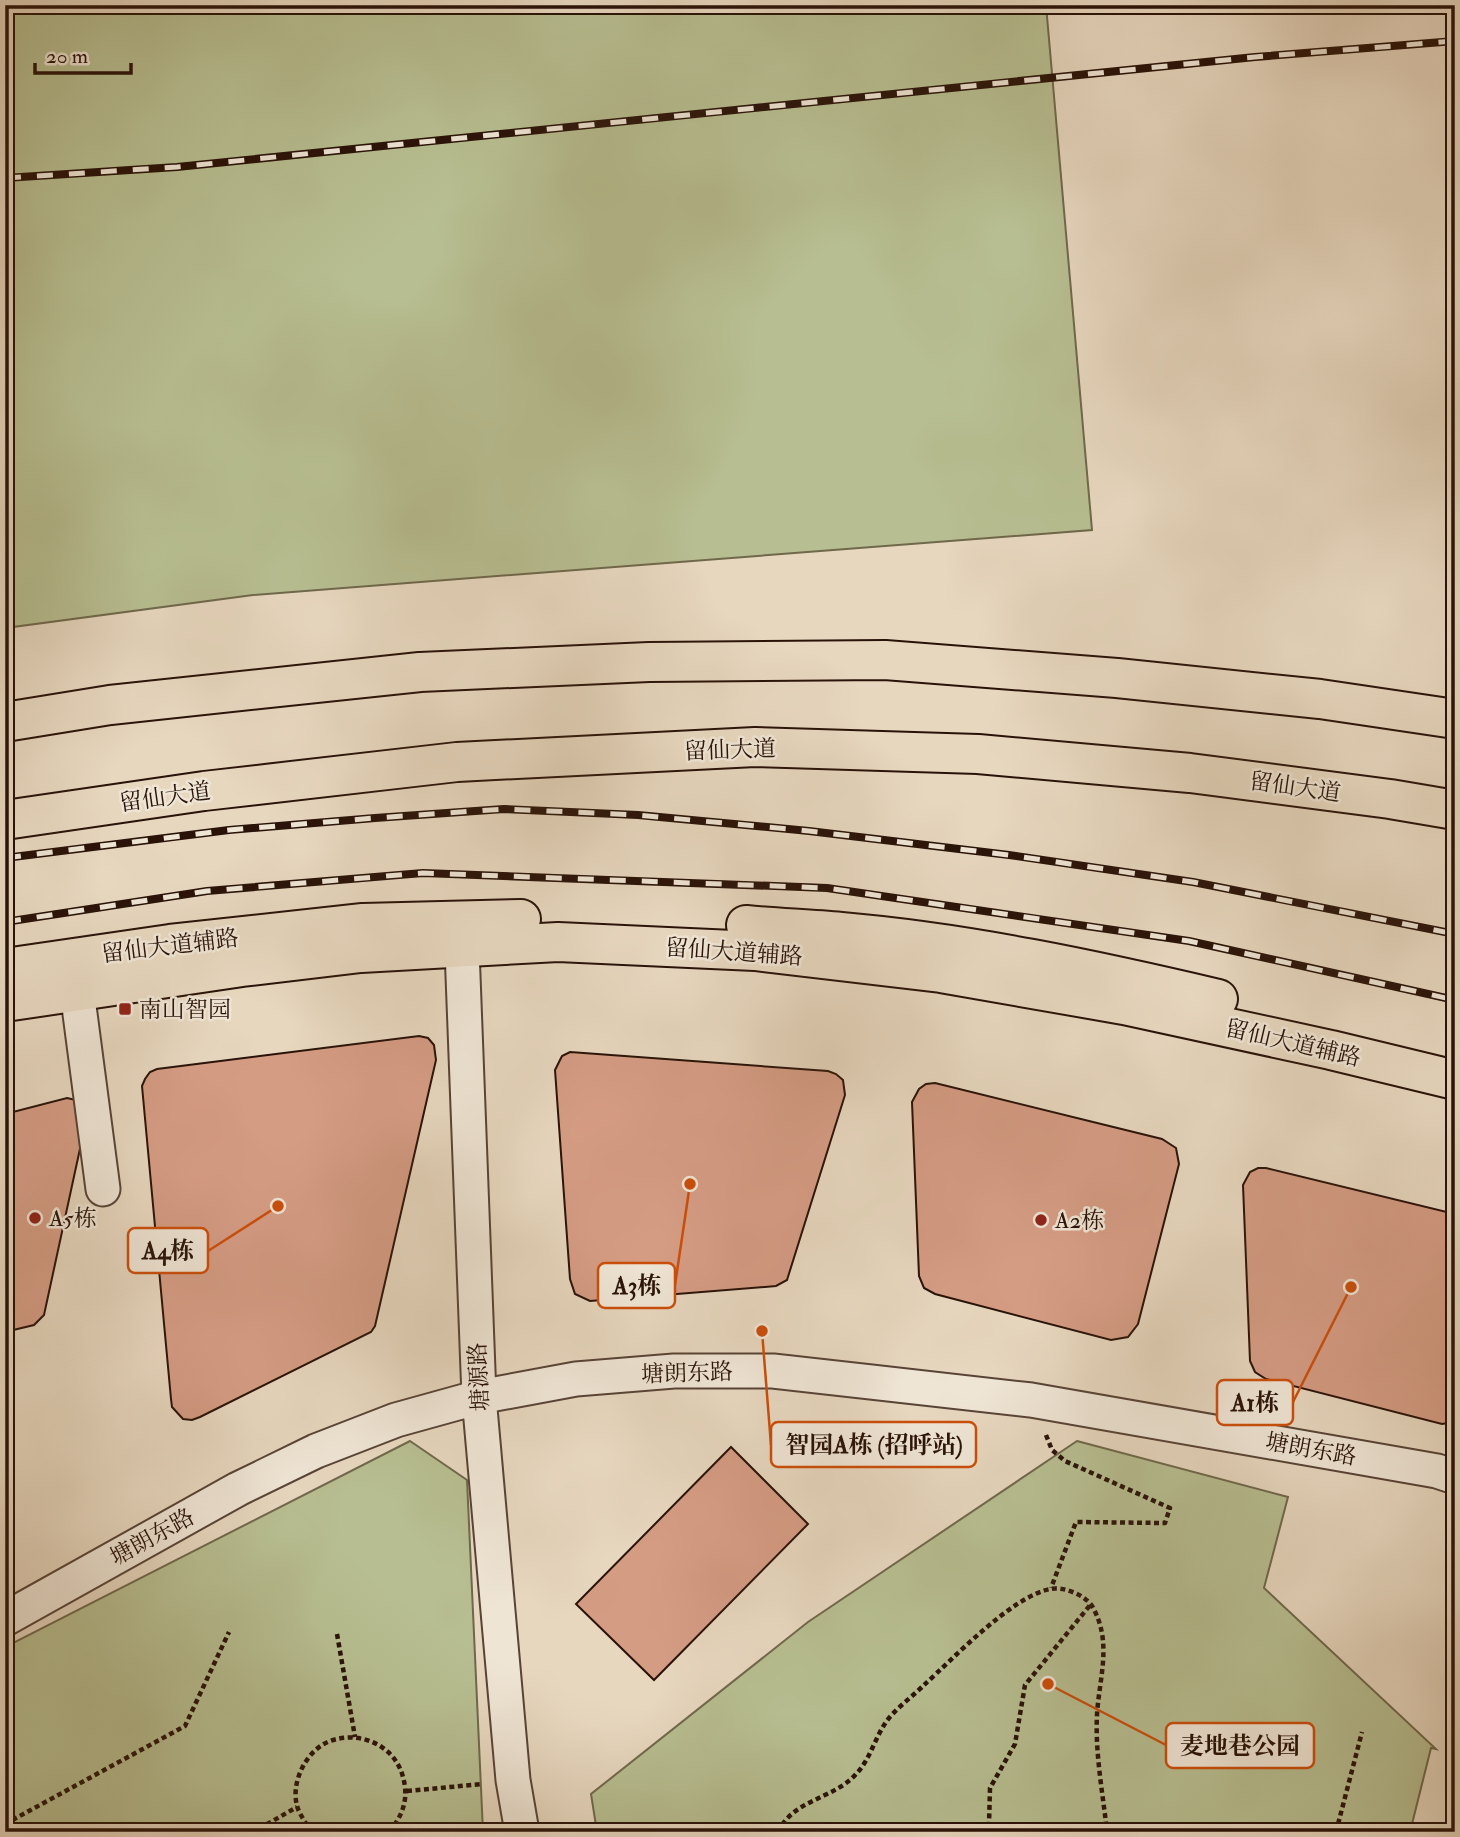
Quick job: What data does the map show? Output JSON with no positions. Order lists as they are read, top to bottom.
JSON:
{
  "streets": {
    "main road": ["留仙大道", "留仙大道辅路"],
    "street": ["塘朗东路", "塘源路"]
  },
  "crossings": [
    ["留仙大道辅路", "塘源路"],
    ["塘朗东路", "塘源路"]
  ],
  "places": {
    "transit": ["南山智园"],
    "other": [
      "A3栋",
      "A4栋",
      "A5栋",
      "A2栋",
      "A1栋",
      "智园A栋 (招呼站)",
      "麦地巷公园"
    ]
  },
  "scale_bar": "20 m"
}
